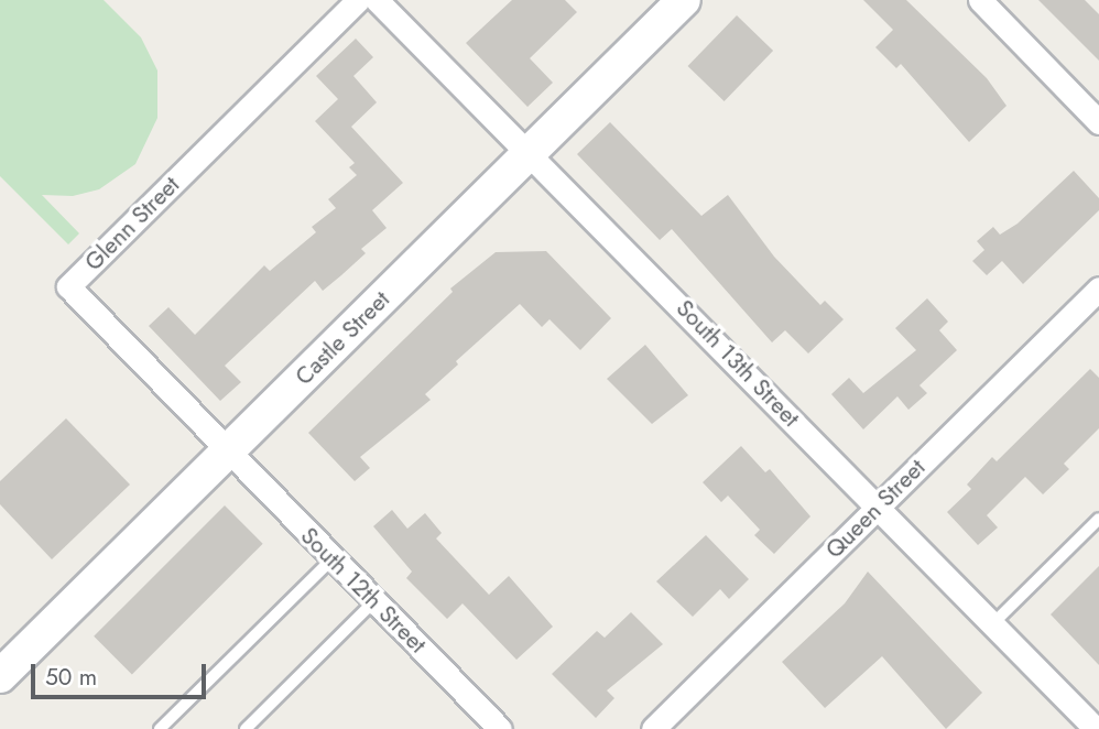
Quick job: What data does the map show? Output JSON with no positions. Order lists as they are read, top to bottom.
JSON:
{
  "streets": {
    "street": [
      "Glenn Street",
      "Castle Street",
      "South 13th Street",
      "Queen Street",
      "South 12th Street"
    ]
  },
  "crossings": [
    ["Glenn Street", "Castle Street"],
    ["Glenn Street", "South 12th Street"],
    ["Castle Street", "South 13th Street"],
    ["Castle Street", "South 12th Street"],
    ["South 13th Street", "Queen Street"]
  ],
  "scale_bar": "50 m"
}
